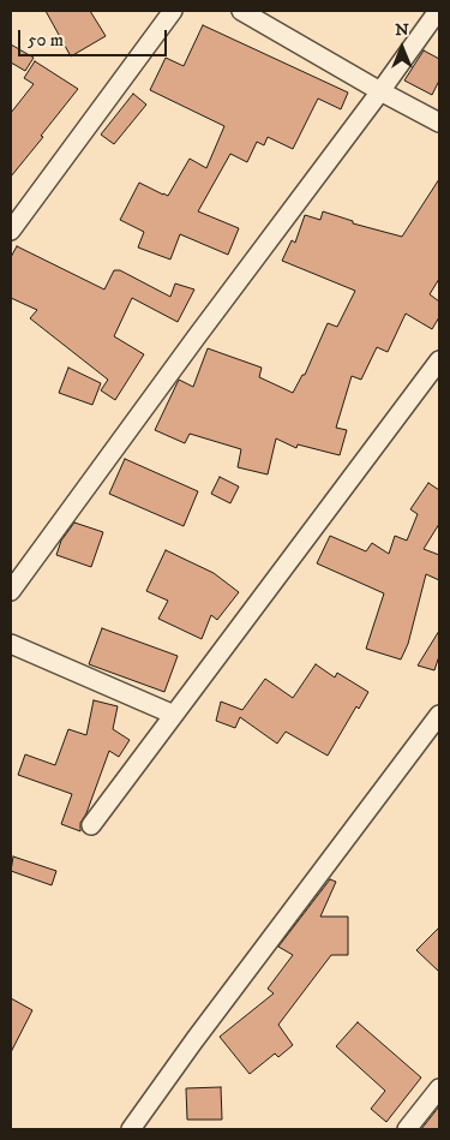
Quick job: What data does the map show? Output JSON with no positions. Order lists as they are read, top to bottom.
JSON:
{
  "scale_bar": "50 m",
  "north": "top"
}
